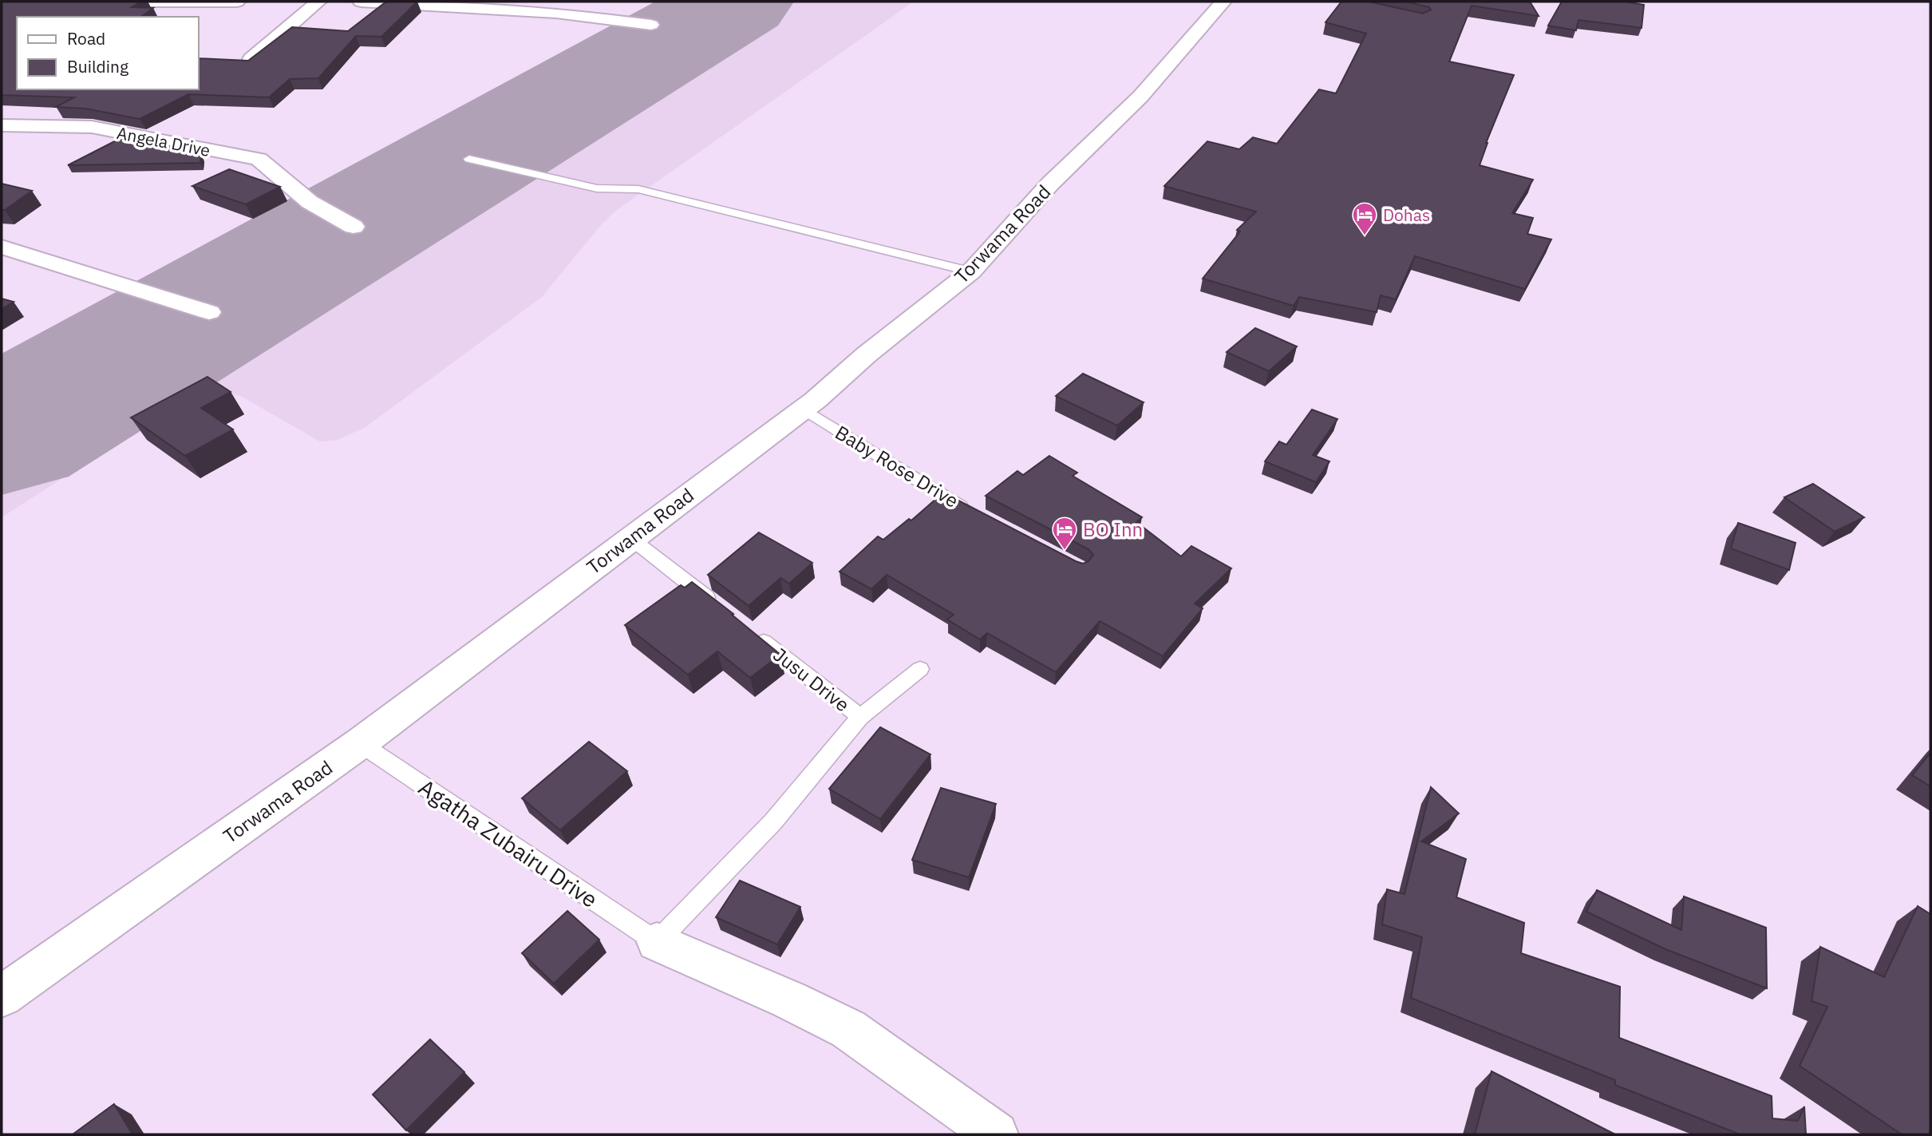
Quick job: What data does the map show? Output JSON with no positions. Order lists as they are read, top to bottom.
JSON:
{
  "streets": {
    "street": ["Angela Drive", "Torwama Road"],
    "lane": ["Baby Rose Drive", "Jusu Drive", "Agatha Zubairu Drive"]
  },
  "crossings": [
    ["Torwama Road", "Baby Rose Drive"],
    ["Torwama Road", "Agatha Zubairu Drive"]
  ],
  "places": {
    "hotel": ["Dohas", "BO Inn"]
  },
  "legend": ["Road", "Building"]
}
